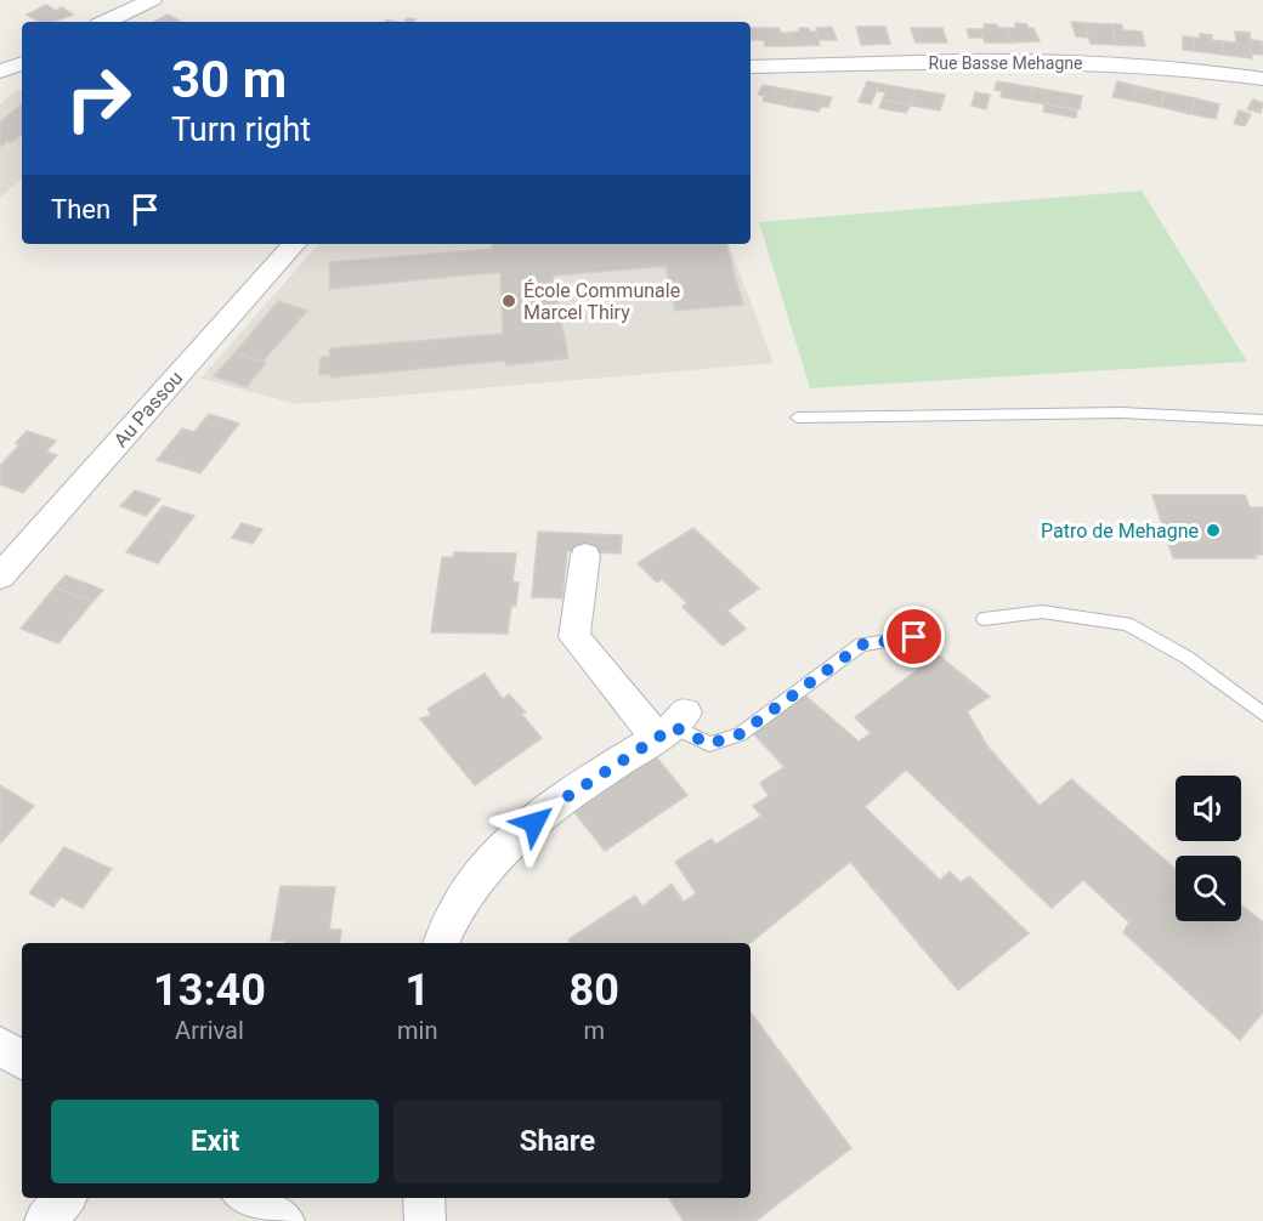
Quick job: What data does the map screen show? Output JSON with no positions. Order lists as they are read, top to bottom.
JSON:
{
  "streets": {
    "street": ["Rue Basse Mehagne", "Au Passou"]
  },
  "places": ["École Communale Marcel Thiry", "Patro de Mehagne"],
  "page": {
    "turn": ["30 m", "Turn right"],
    "then": "Then",
    "eta": [
      "13:40",
      "Arrival",
      "1",
      "min",
      "80",
      "m"
    ],
    "buttons": ["Exit", "Share"]
  }
}
